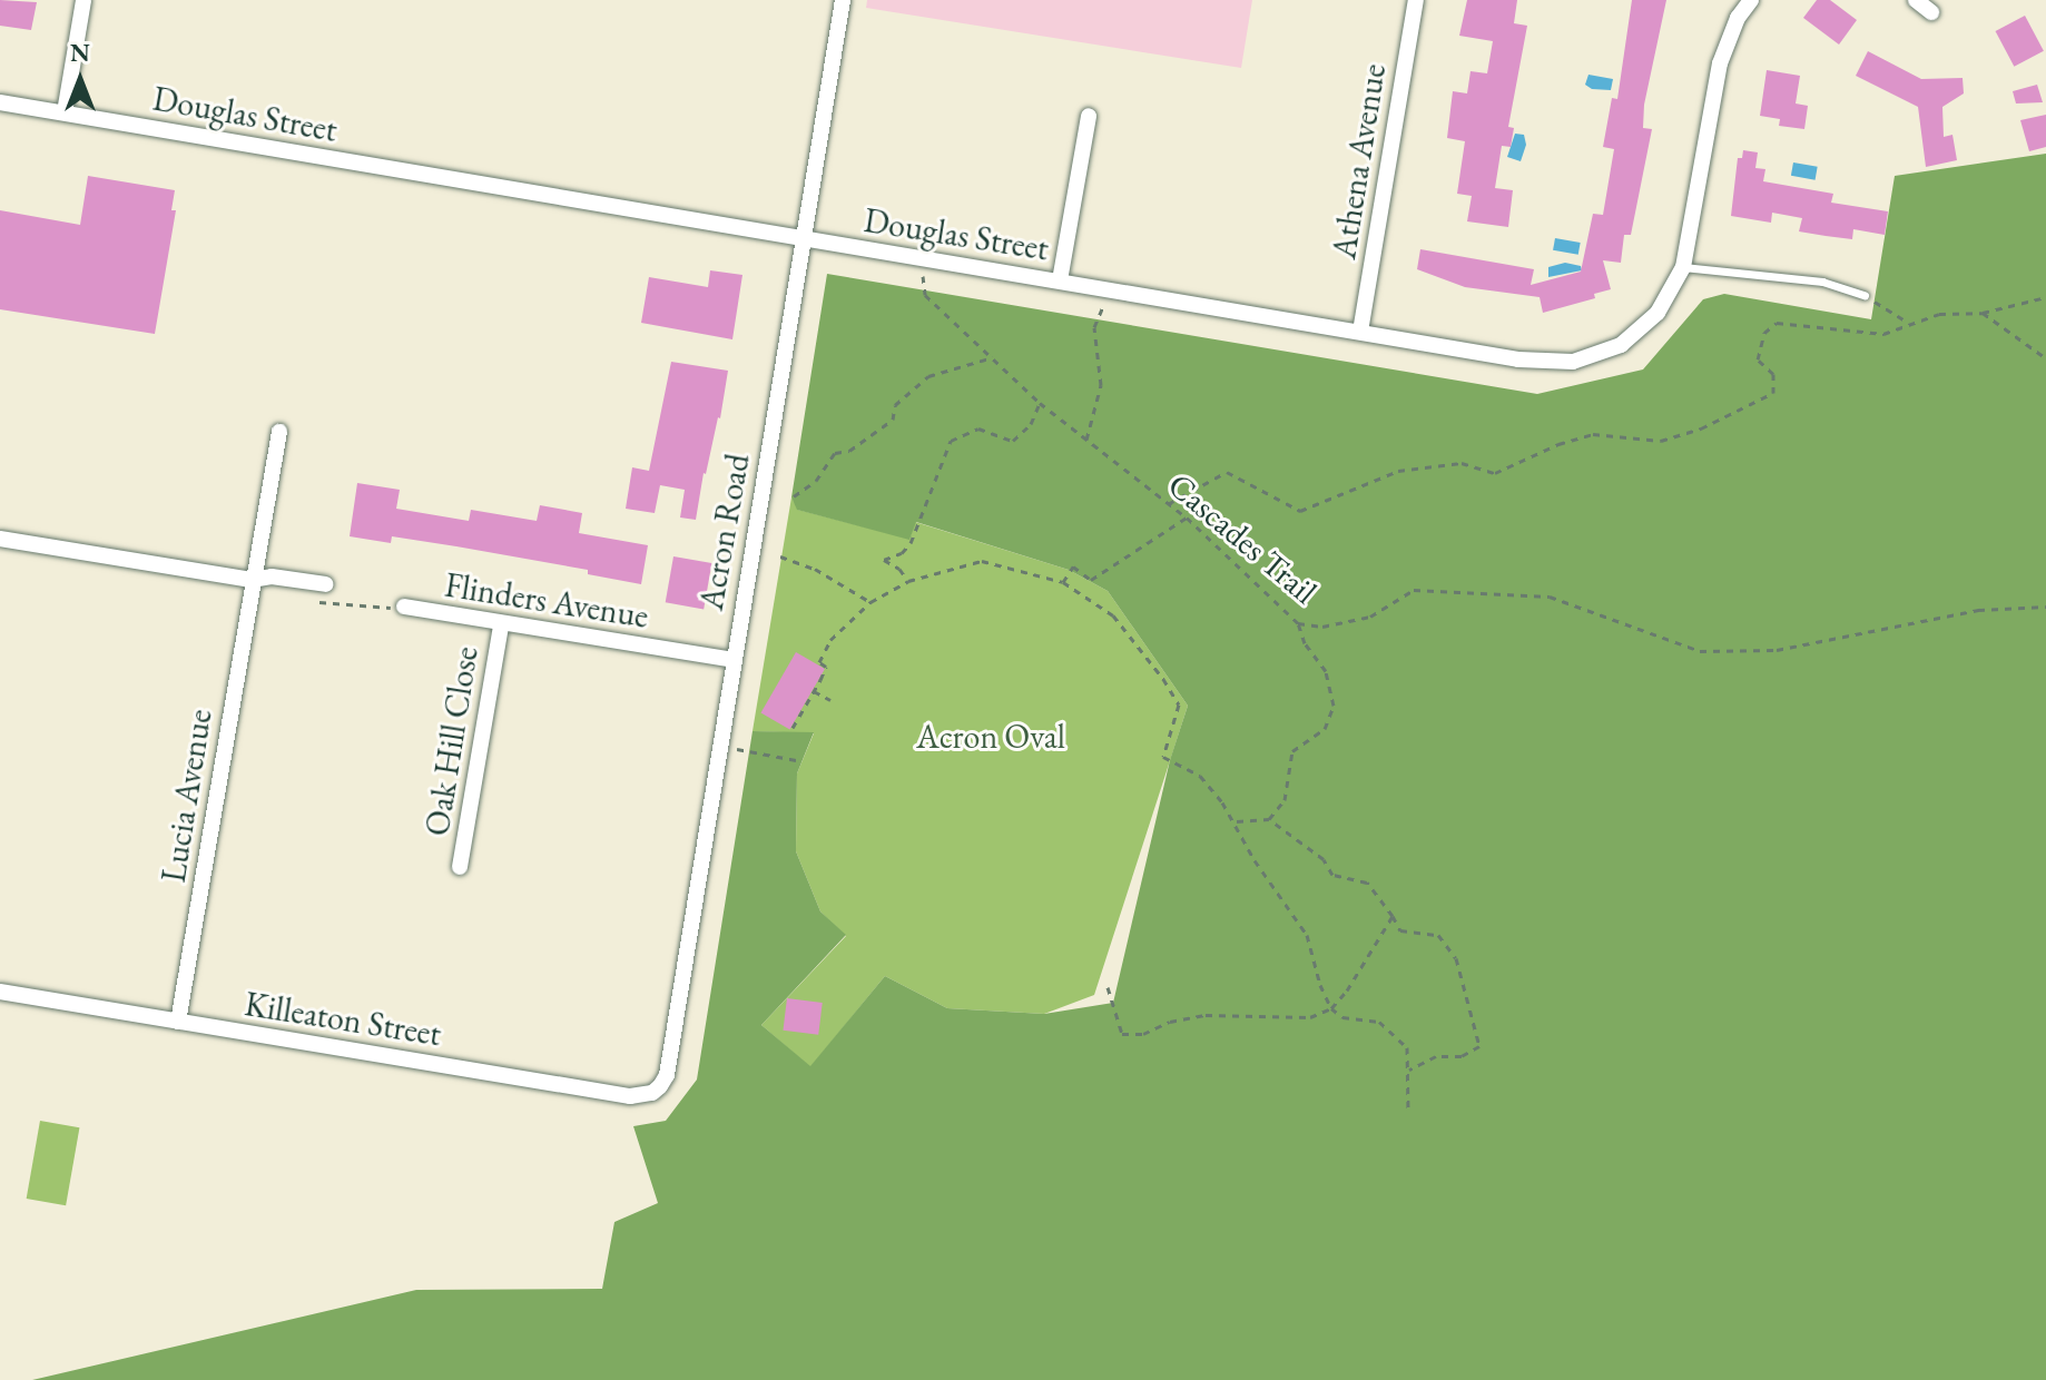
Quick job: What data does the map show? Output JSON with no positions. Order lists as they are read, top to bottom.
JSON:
{
  "streets": {
    "street": [
      "Douglas Street",
      "Athena Avenue",
      "Acron Road",
      "Flinders Avenue",
      "Oak Hill Close",
      "Lucia Avenue",
      "Killeaton Street"
    ],
    "path": ["Cascades Trail"]
  },
  "crossings": [
    ["Douglas Street", "Athena Avenue"],
    ["Douglas Street", "Acron Road"],
    ["Douglas Street", "Cascades Trail"],
    ["Acron Road", "Flinders Avenue"],
    ["Acron Road", "Killeaton Street"],
    ["Flinders Avenue", "Oak Hill Close"],
    ["Lucia Avenue", "Killeaton Street"]
  ],
  "parks": ["Acron Oval"],
  "north": "top"
}
